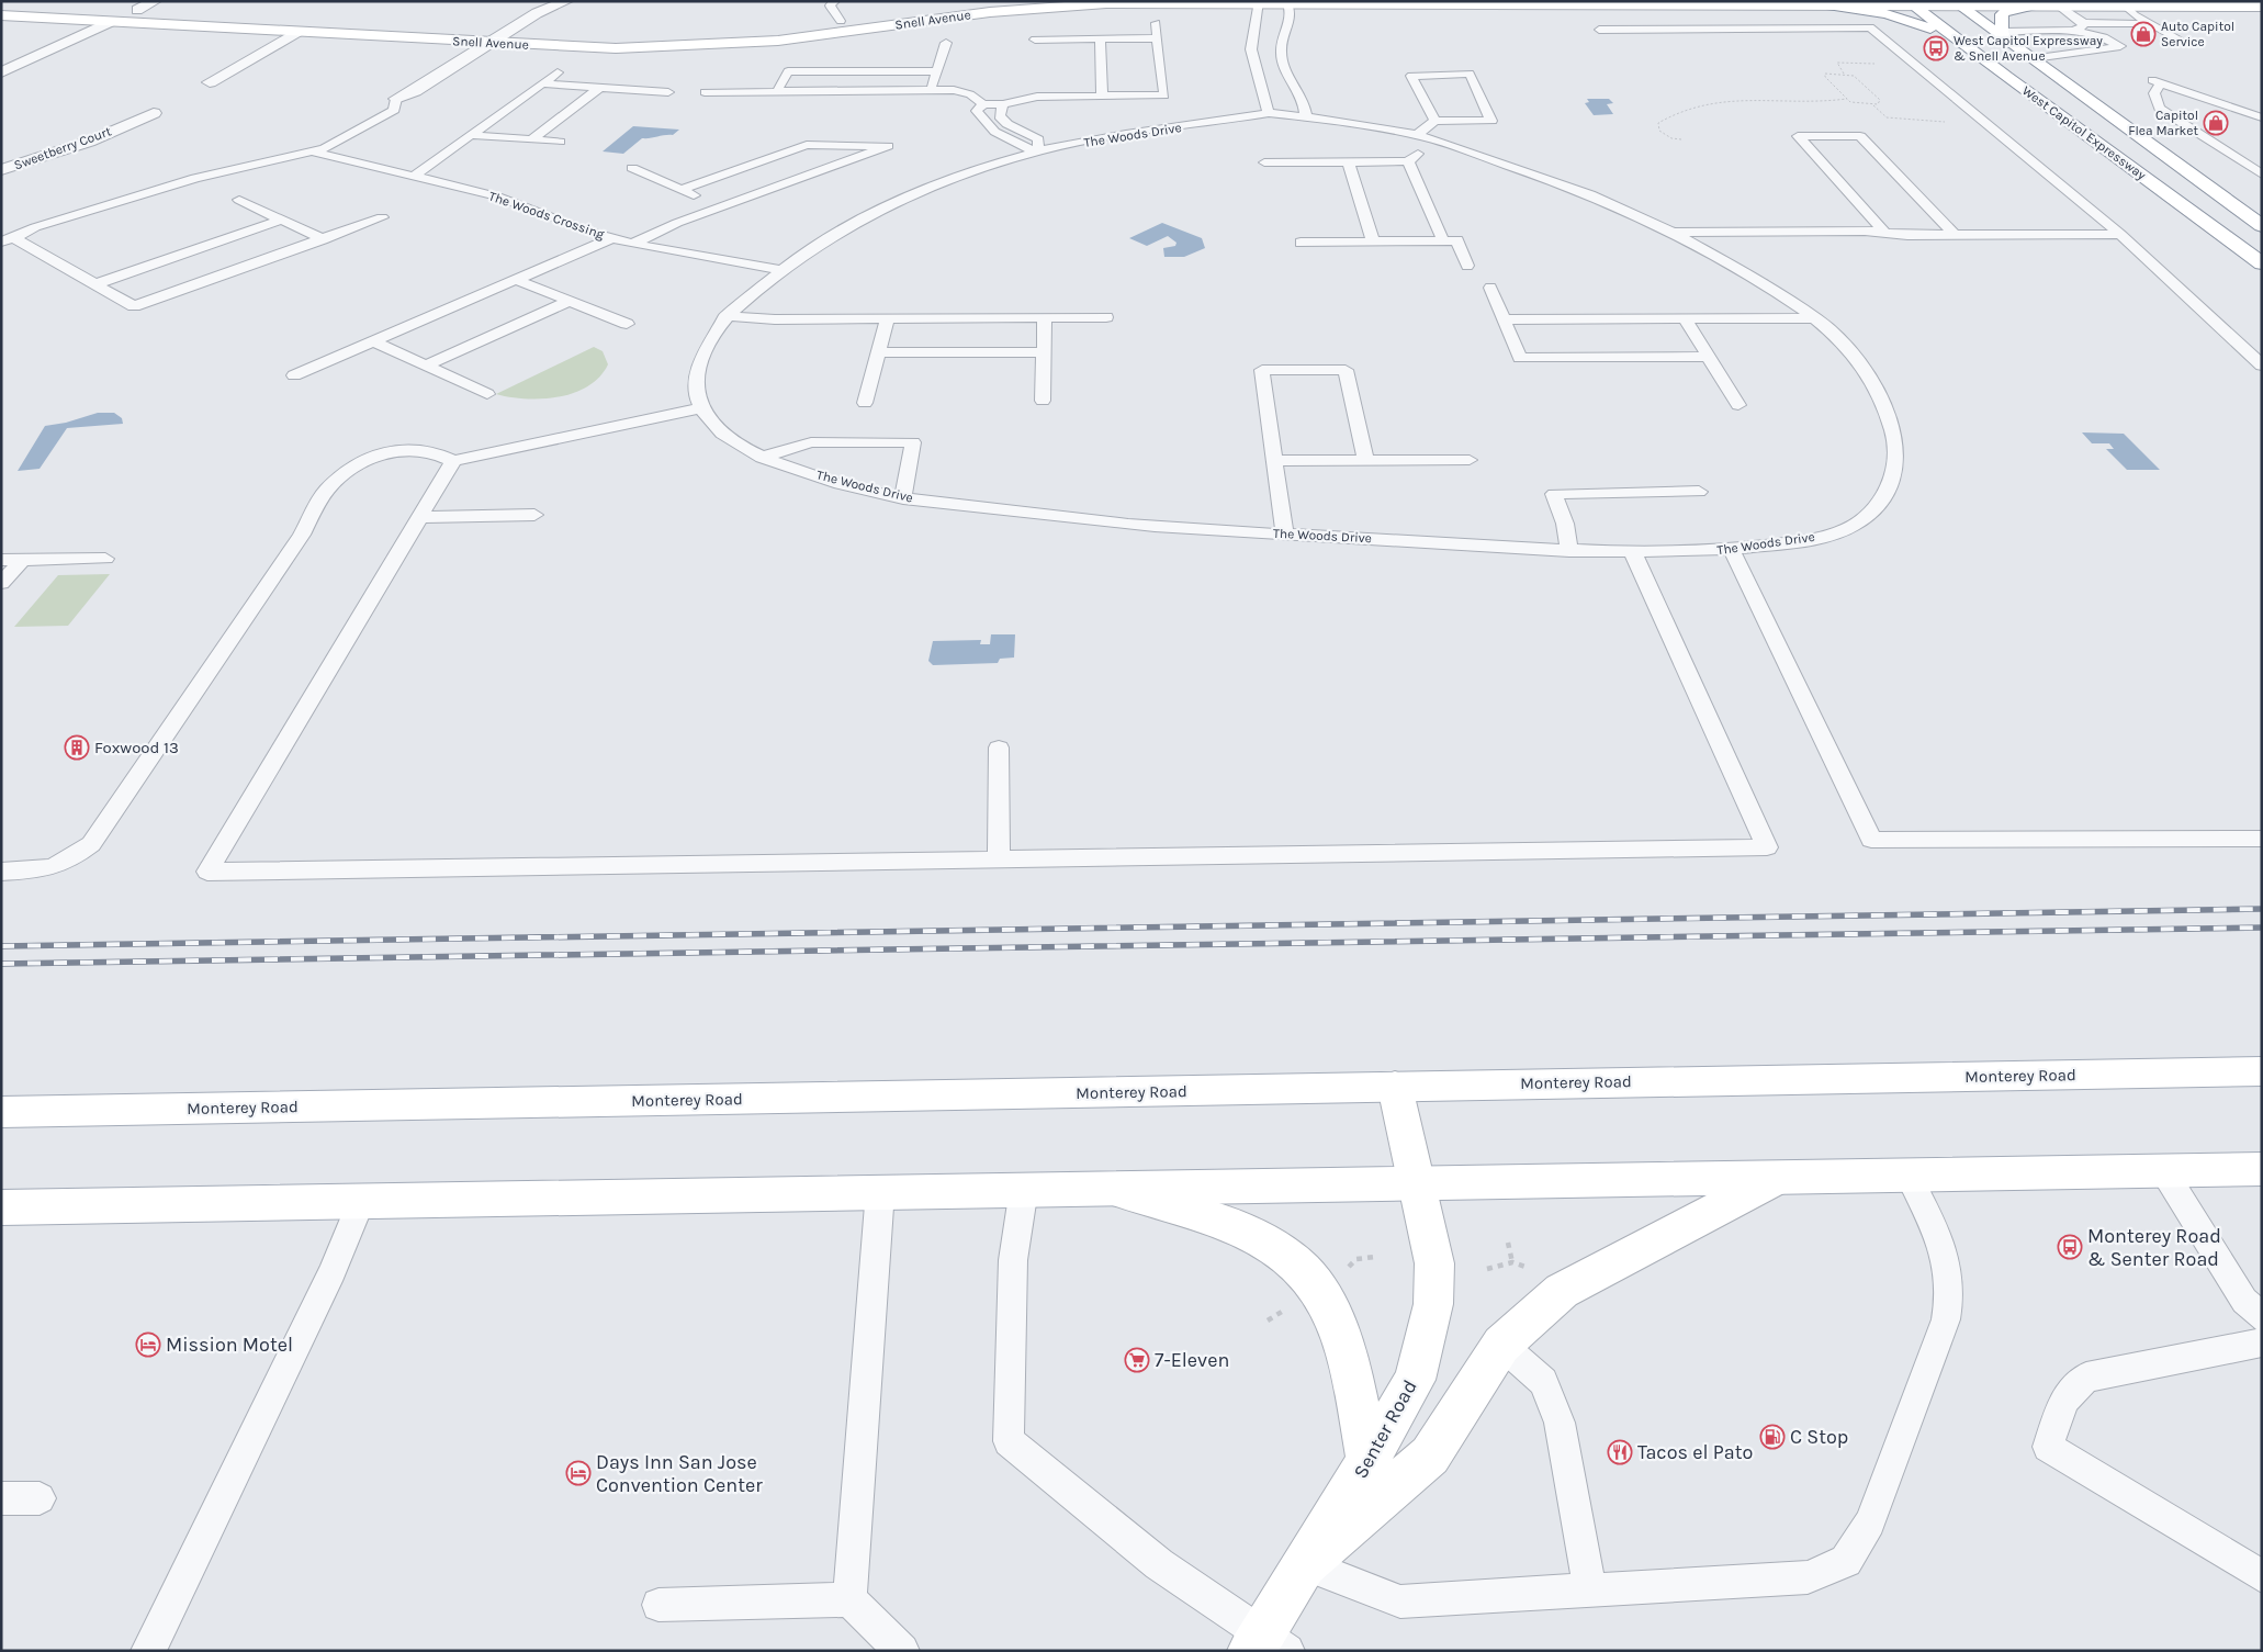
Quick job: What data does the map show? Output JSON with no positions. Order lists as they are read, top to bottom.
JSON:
{
  "streets": {
    "main road": [
      "Snell Avenue",
      "West Capitol Expressway",
      "Monterey Road",
      "Senter Road"
    ],
    "street": ["Sweetberry Court"],
    "lane": ["The Woods Drive", "The Woods Crossing"]
  },
  "crossings": [
    ["Snell Avenue", "West Capitol Expressway"],
    ["The Woods Drive", "The Woods Crossing"],
    ["Monterey Road", "Senter Road"]
  ],
  "places": {
    "shop": ["Auto Capitol Service", "Capitol Flea Market"],
    "bus stop": ["West Capitol Expressway & Snell Avenue", "Monterey Road & Senter Road"],
    "building": ["Foxwood 13"],
    "hotel": ["Mission Motel", "Days Inn San Jose Convention Center"],
    "supermarket": ["7-Eleven"],
    "fuel station": ["C Stop"],
    "restaurant": ["Tacos el Pato"]
  }
}
